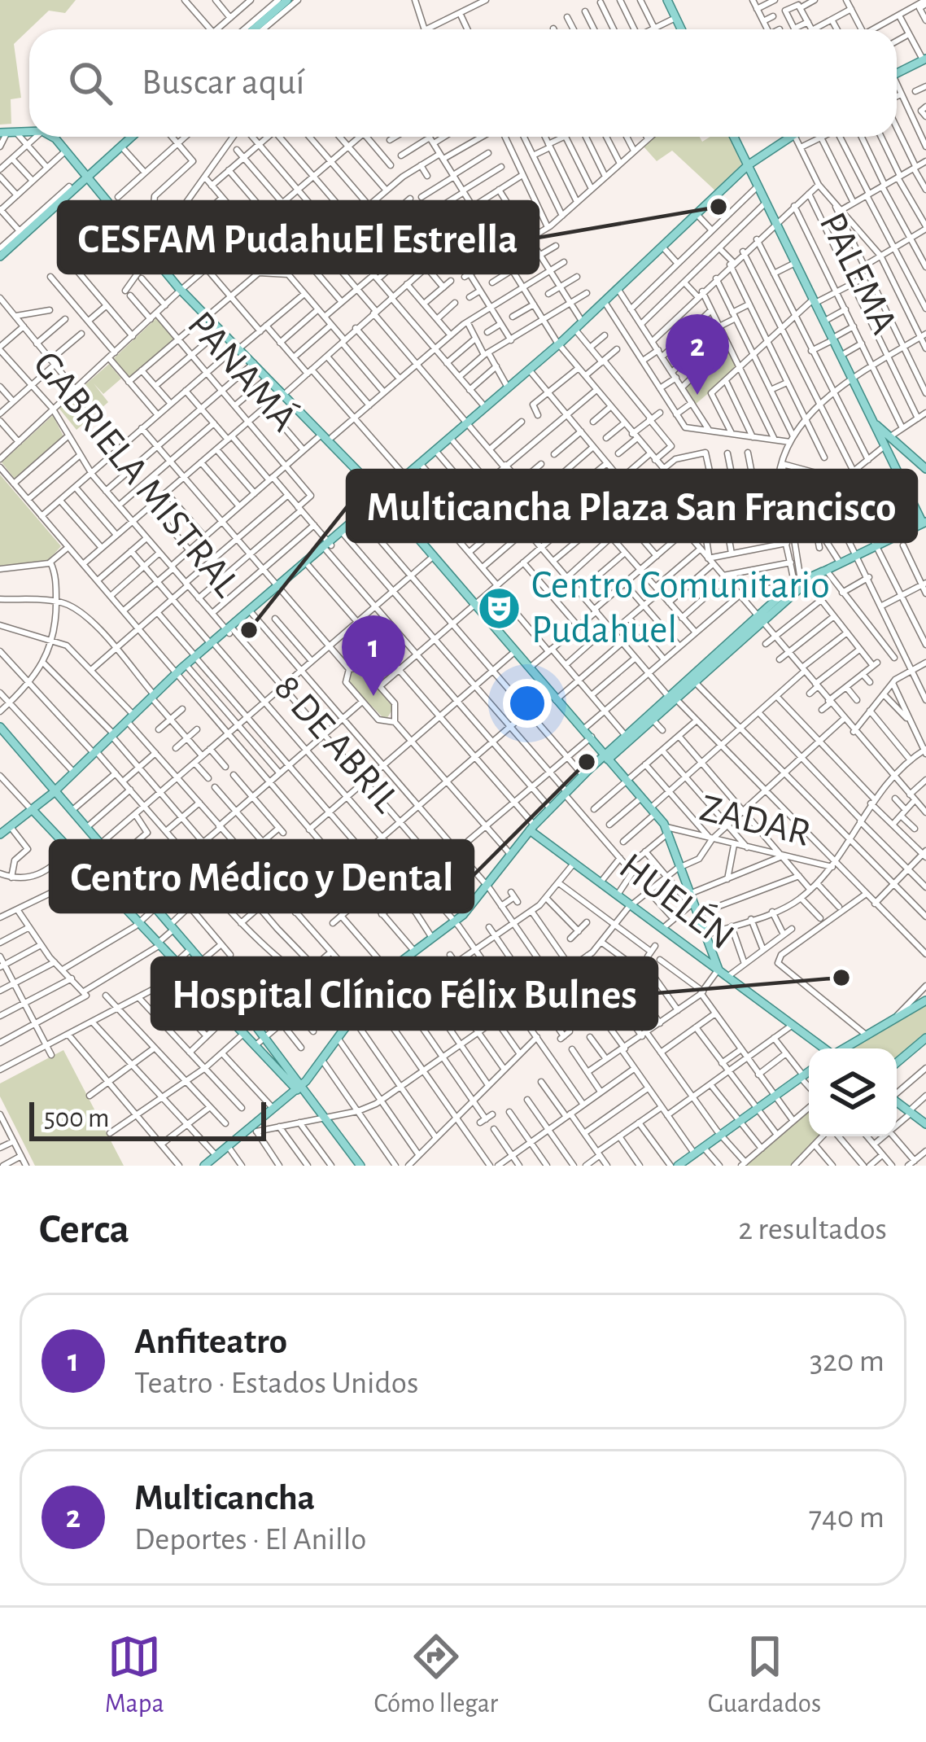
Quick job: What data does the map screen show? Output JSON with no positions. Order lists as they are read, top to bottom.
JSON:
{
  "streets": {
    "main road": ["HUELÉN"],
    "street": [
      "PALEMA",
      "PANAMÁ",
      "GABRIELA MISTRAL",
      "8 DE ABRIL",
      "ZADAR"
    ]
  },
  "places": {
    "other": [
      "CESFAM PudahuEl Estrella",
      "Multicancha Plaza San Francisco",
      "Centro Médico y Dental",
      "Hospital Clínico Félix Bulnes"
    ],
    "theatre": ["Centro Comunitario Pudahuel"]
  },
  "scale_bar": "500 m",
  "page": {
    "search": "Buscar aquí",
    "pins": ["2", "1"],
    "scale": "500 m",
    "heading": ["Cerca", "2 resultados"],
    "list": [
      {
        "mark": "1",
        "name": "Anfiteatro",
        "note": "Teatro · Estados Unidos",
        "value": "320 m"
      },
      {
        "mark": "2",
        "name": "Multicancha",
        "note": "Deportes · El Anillo",
        "value": "740 m"
      }
    ],
    "nav": ["Mapa", "Cómo llegar", "Guardados"]
  }
}
